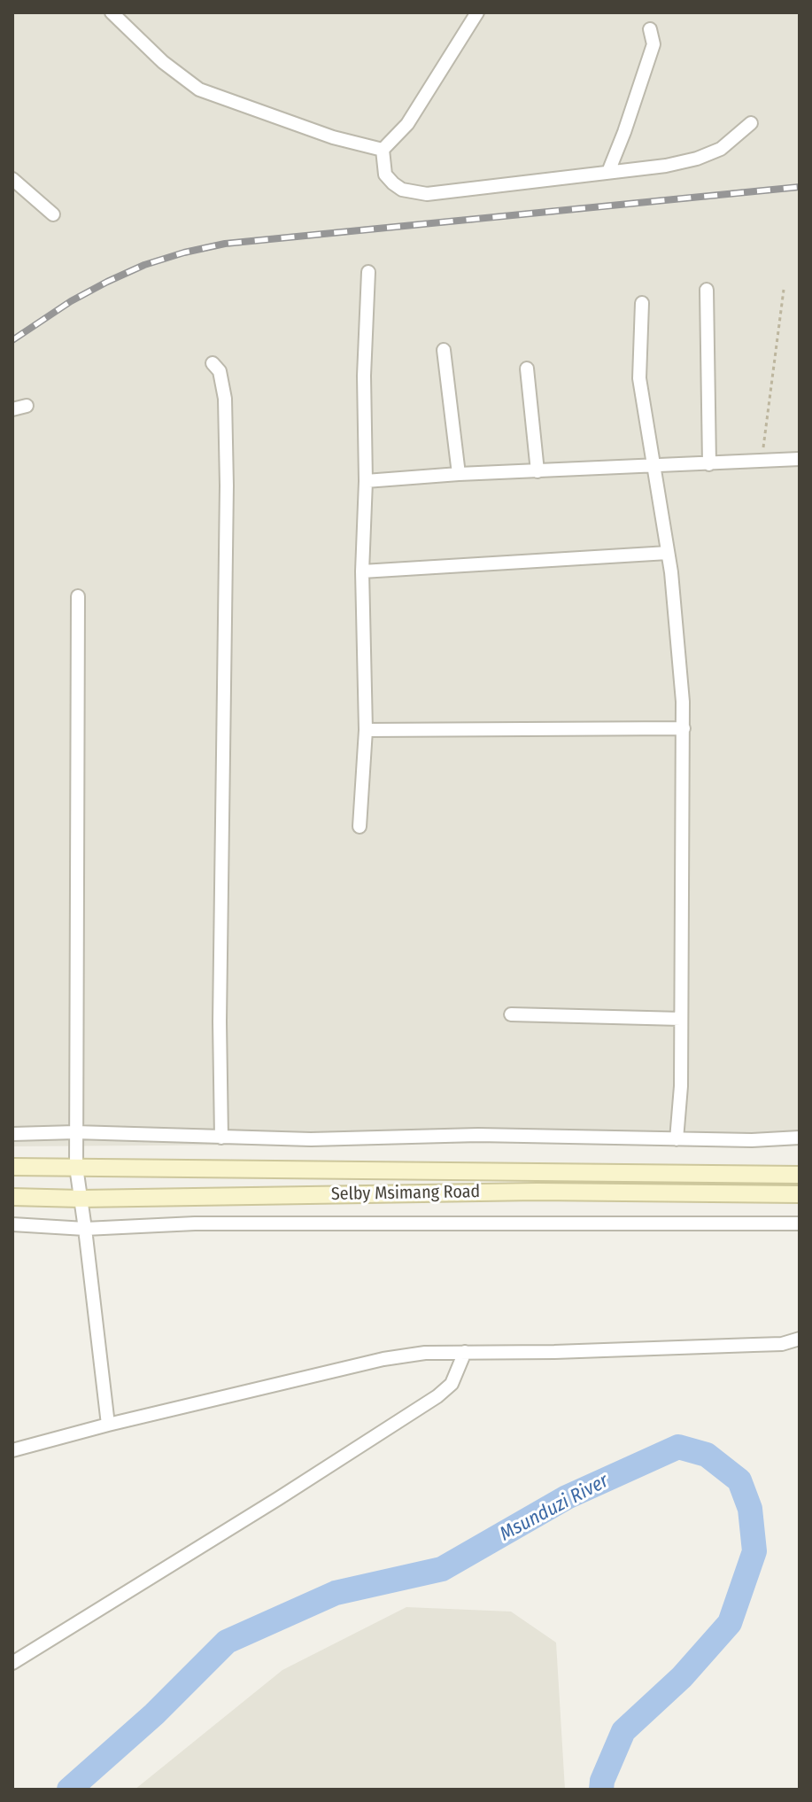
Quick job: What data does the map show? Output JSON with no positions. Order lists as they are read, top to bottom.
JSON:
{
  "streets": {
    "main road": ["Selby Msimang Road"]
  },
  "water": ["Msunduzi River"]
}
